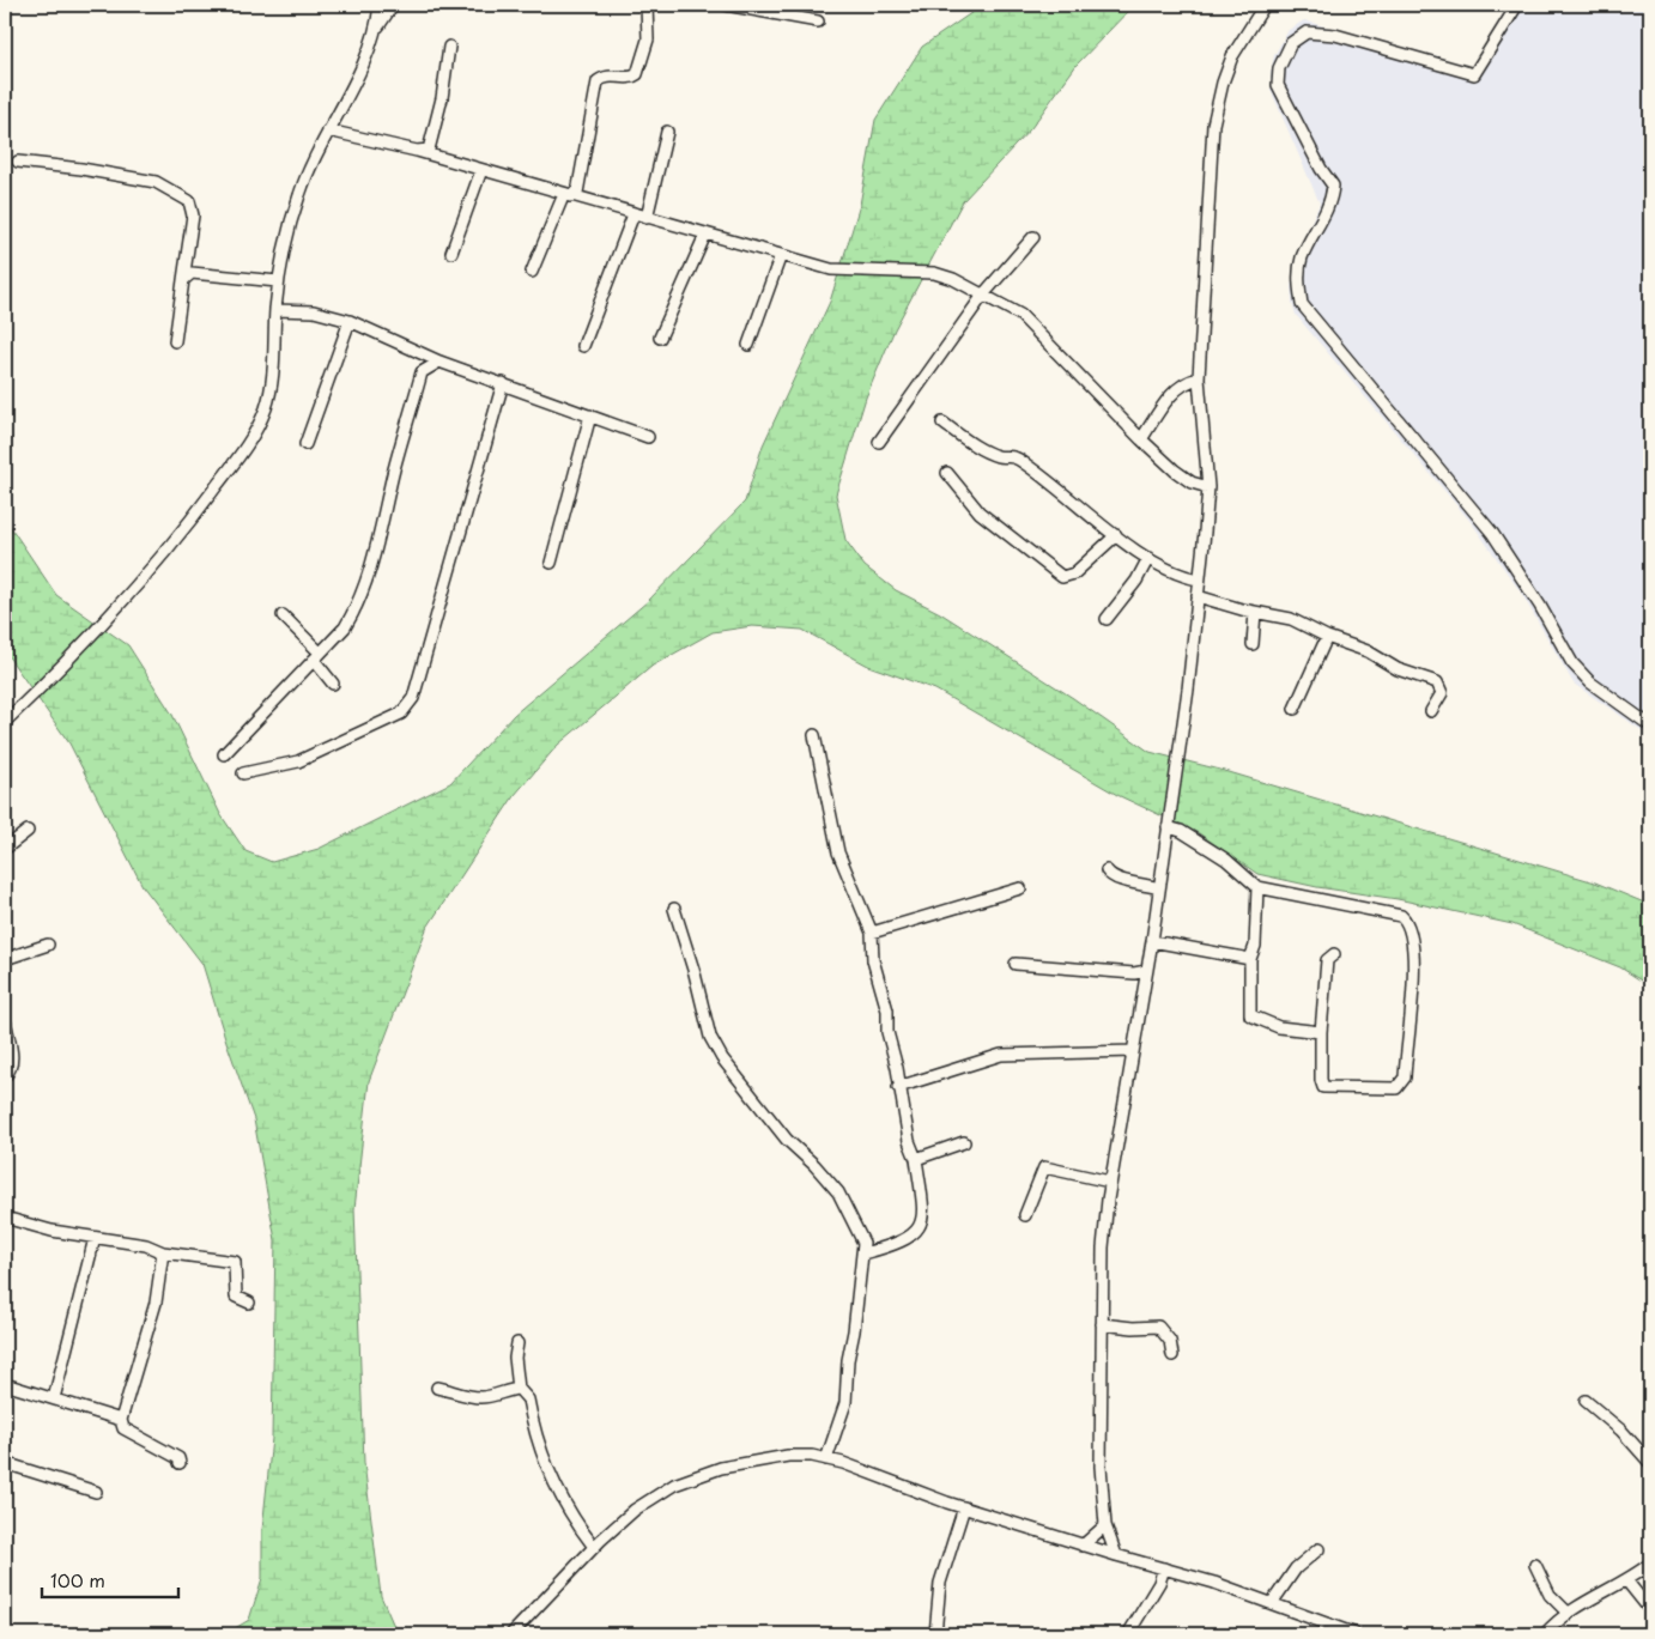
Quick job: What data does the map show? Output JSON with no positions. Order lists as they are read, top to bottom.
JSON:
{
  "scale_bar": "100 m"
}
